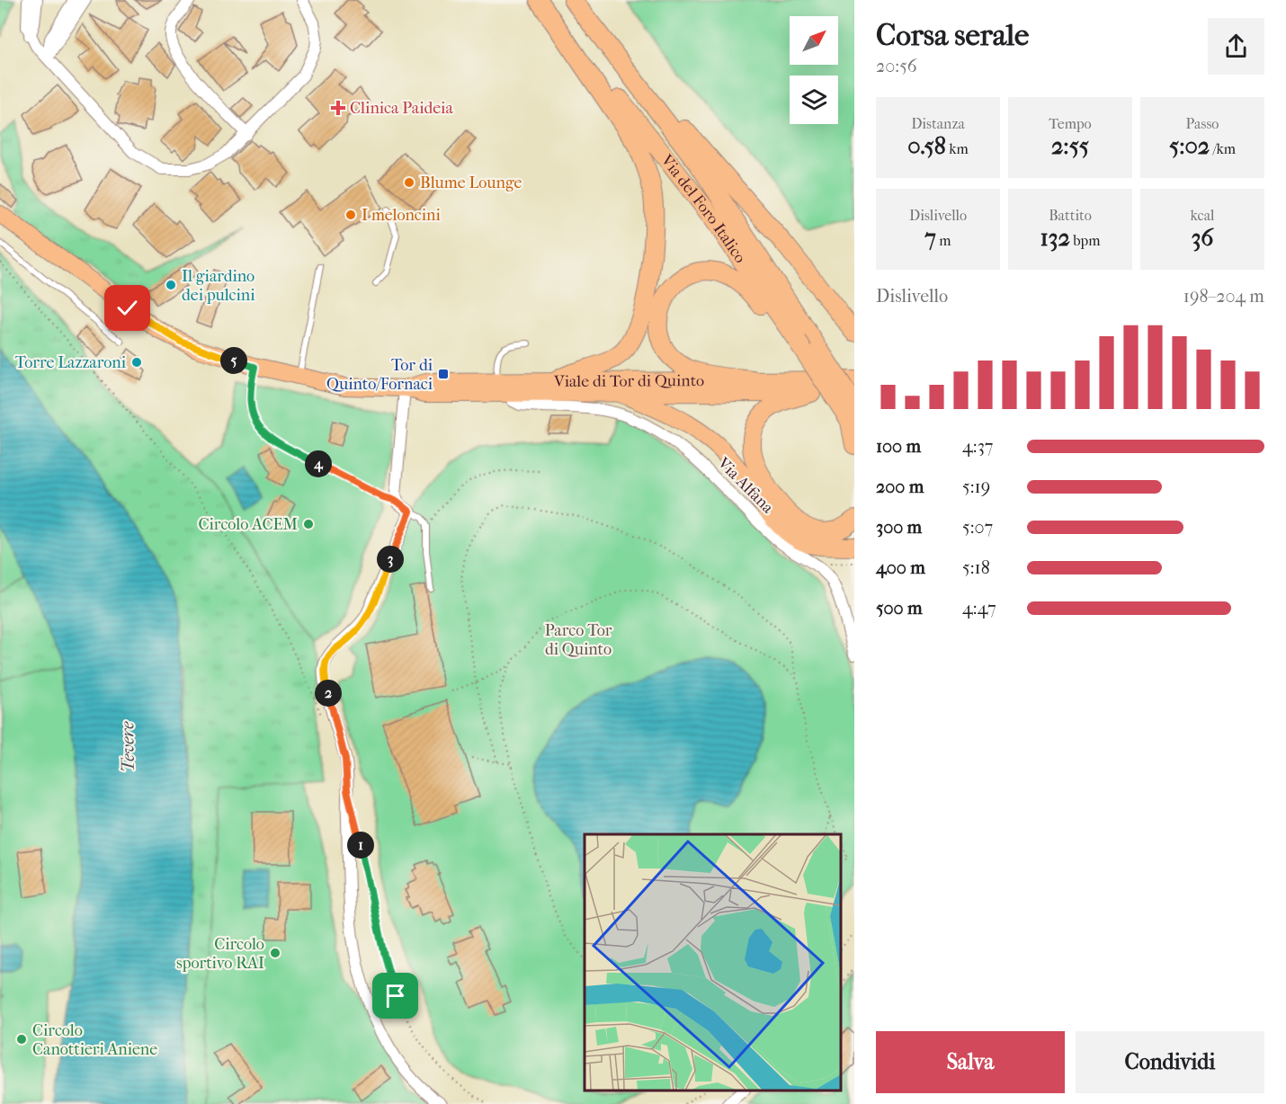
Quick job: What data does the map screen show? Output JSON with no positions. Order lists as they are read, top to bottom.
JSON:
{
  "streets": {
    "highway": ["Via del Foro Italico"],
    "main road": ["Viale di Tor di Quinto"],
    "street": ["Via Alfana"]
  },
  "crossings": [
    ["Viale di Tor di Quinto", "Via Alfana"]
  ],
  "water": ["Tevere"],
  "parks": ["Parco Tor di Quinto"],
  "places": {
    "health": ["Clinica Paideia"],
    "other": [
      "Blume Lounge",
      "I meloncini",
      "Il giardino dei pulcini",
      "Torre Lazzaroni",
      "Circolo ACEM",
      "Circolo sportivo RAI",
      "Circolo Canottieri Aniene"
    ],
    "transit": ["Tor di Quinto/Fornaci"]
  },
  "north": "top right",
  "page": {
    "heading": ["Corsa serale", "20:56"],
    "stats": [
      ["Distanza", "0.58 km"],
      ["Tempo", "2:55"],
      ["Passo", "5:02 /km"],
      ["Dislivello", "7 m"],
      ["Battito", "132 bpm"],
      ["kcal", "36"]
    ],
    "chart": ["Dislivello", "198–204 m"],
    "pins": [
      "5",
      "4",
      "3",
      "2",
      "1"
    ],
    "list": [
      {
        "name": "100 m",
        "note": "4:37"
      },
      {
        "name": "200 m",
        "note": "5:19"
      },
      {
        "name": "300 m",
        "note": "5:07"
      },
      {
        "name": "400 m",
        "note": "5:18"
      },
      {
        "name": "500 m",
        "note": "4:47"
      }
    ],
    "buttons": ["Salva", "Condividi"]
  }
}
